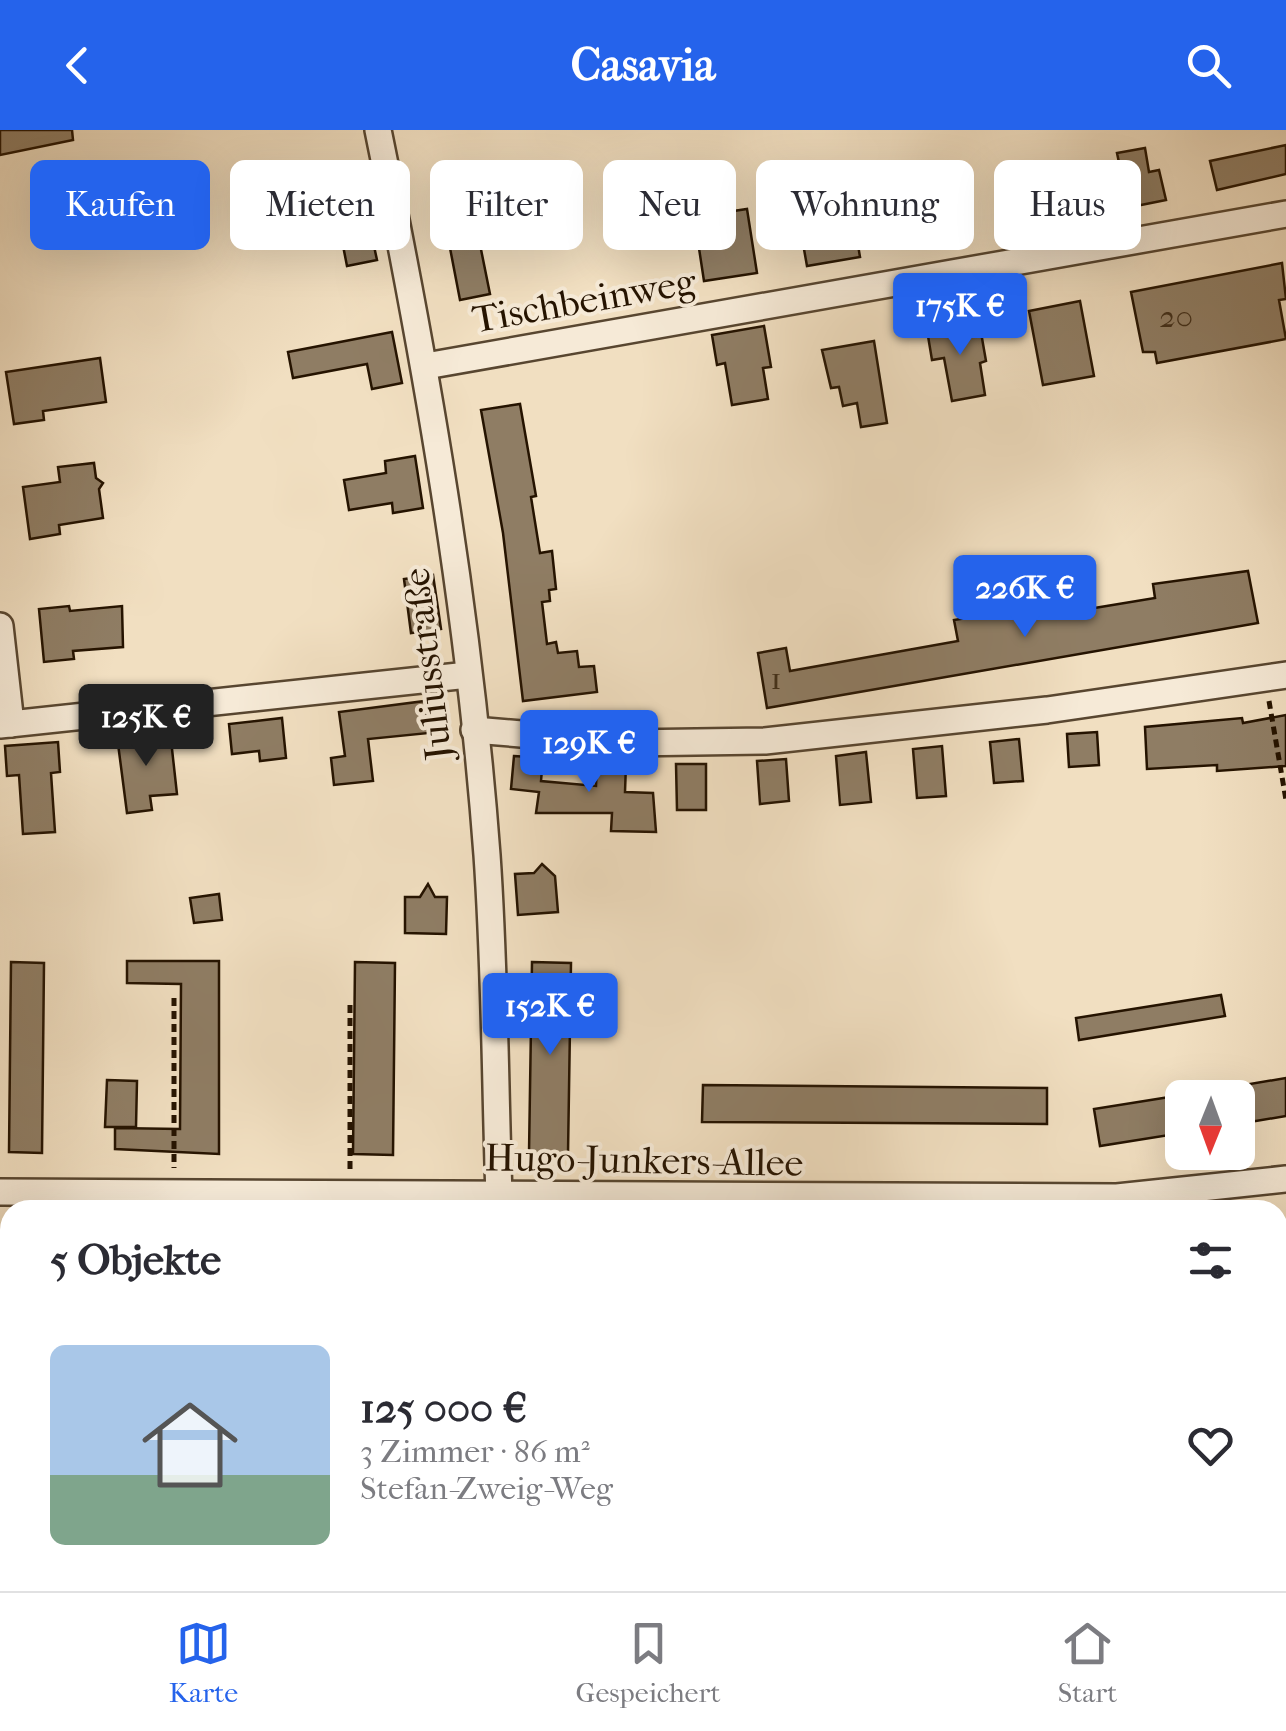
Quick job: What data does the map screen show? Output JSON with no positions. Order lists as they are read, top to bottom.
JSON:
{
  "streets": {
    "street": ["Tischbeinweg", "Juliusstraße", "Hugo-Junkers-Allee"]
  },
  "crossings": [
    ["Tischbeinweg", "Juliusstraße"],
    ["Juliusstraße", "Hugo-Junkers-Allee"]
  ],
  "house_numbers": ["20", "1"],
  "north": "bottom",
  "page": {
    "header": "Casavia",
    "chip": [
      "Kaufen",
      "Mieten",
      "Filter",
      "Neu",
      "Wohnung",
      "Haus"
    ],
    "price": [
      "175K €",
      "226K €",
      "125K €",
      "129K €",
      "152K €"
    ],
    "heading": "5 Objekte",
    "list": [
      {
        "name": "125 000 €",
        "note": "3 Zimmer · 86 m² · Stefan-Zweig-Weg"
      }
    ],
    "tabs": ["Karte", "Gespeichert", "Start"]
  }
}
